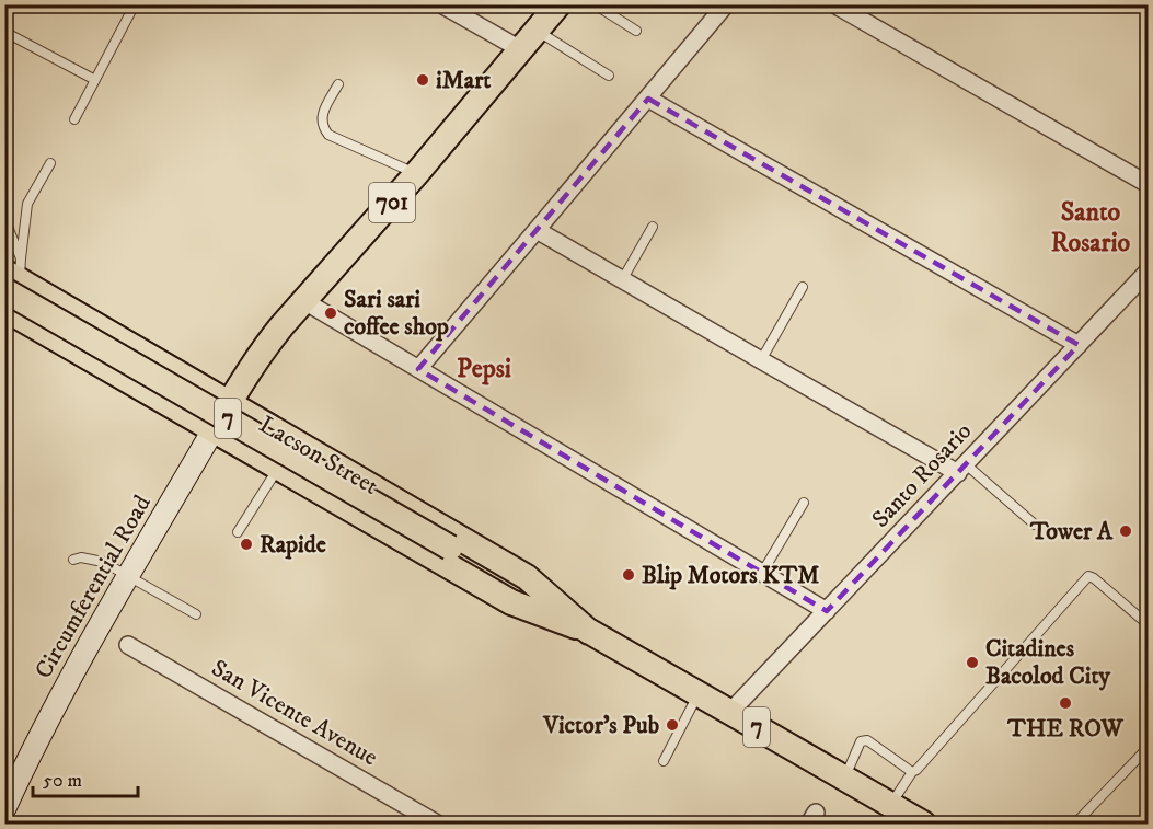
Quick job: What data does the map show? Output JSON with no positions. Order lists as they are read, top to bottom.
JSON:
{
  "streets": {
    "main road": [
      "701",
      "7",
      "Lacson Street",
      "Circumferential Road"
    ],
    "street": ["Santo Rosario", "San Vicente Avenue"]
  },
  "crossings": [
    ["701", "Lacson Street"],
    ["Lacson Street", "Santo Rosario"],
    ["Lacson Street", "Circumferential Road"]
  ],
  "districts": ["Santo Rosario", "Pepsi"],
  "places": [
    "iMart",
    "Sari sari coffee shop",
    "Tower A",
    "Rapide",
    "Blip Motors KTM",
    "Citadines Bacolod City",
    "THE ROW",
    "Victor's Pub"
  ],
  "scale_bar": "50 m"
}
